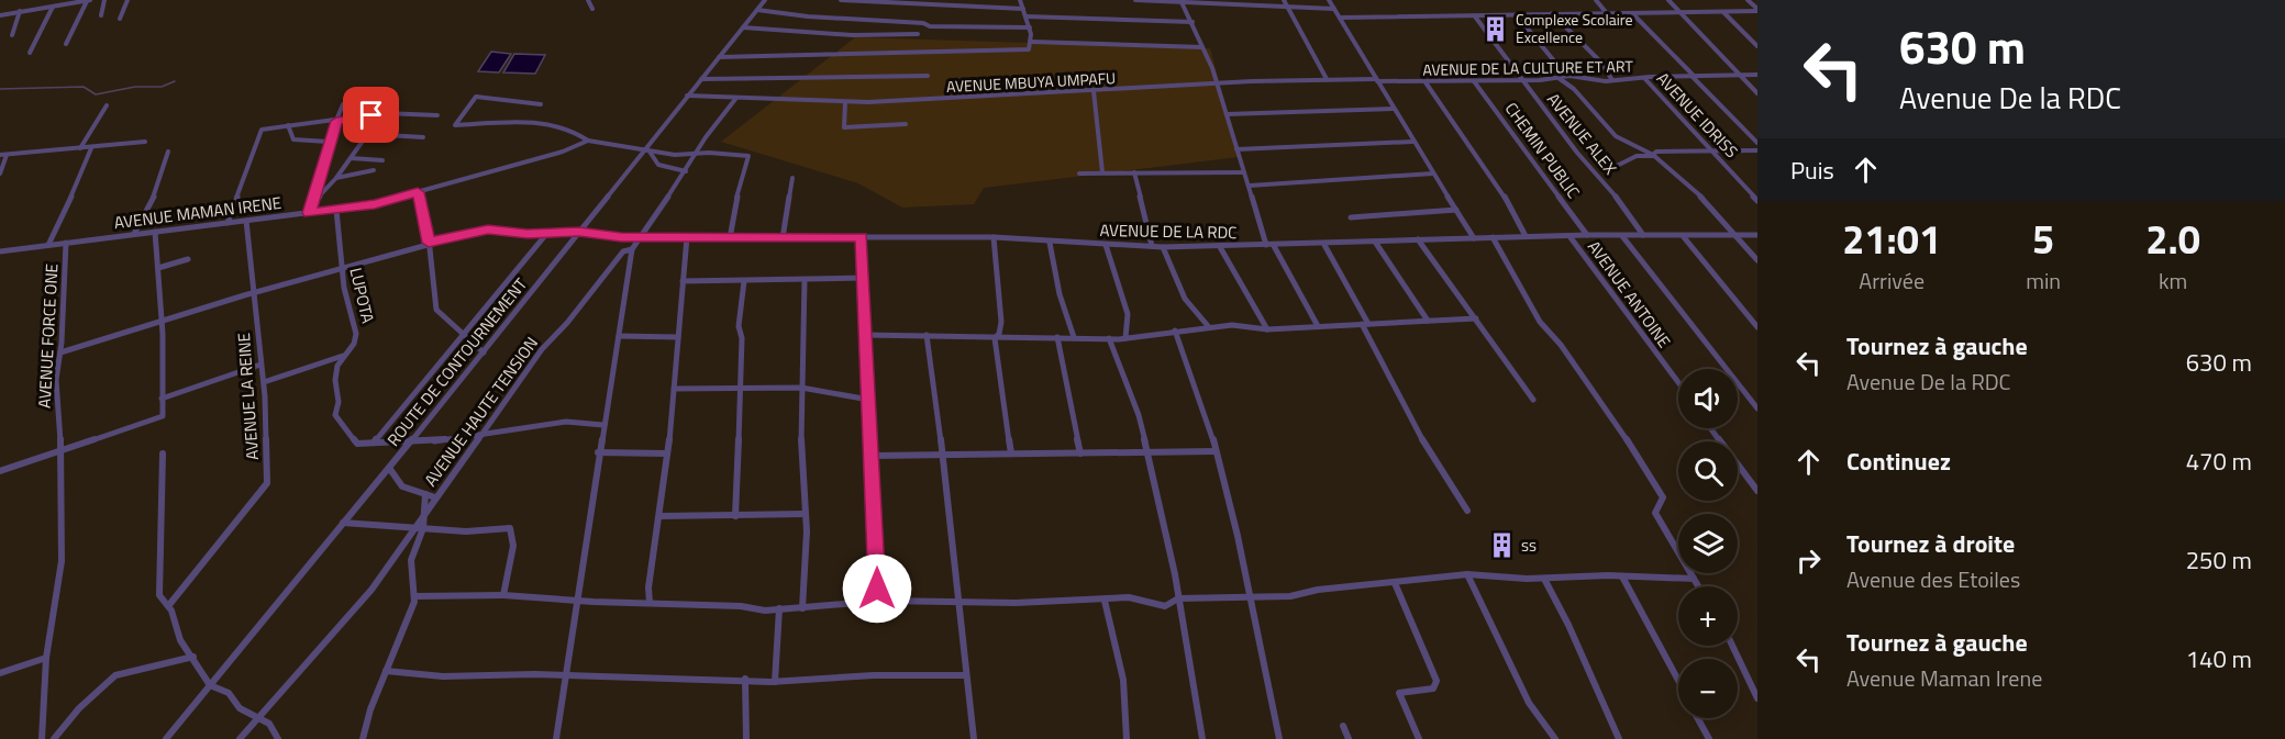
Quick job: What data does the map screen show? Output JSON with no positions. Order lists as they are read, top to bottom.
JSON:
{
  "streets": {
    "street": [
      "AVENUE DE LA CULTURE ET ART",
      "AVENUE MBUYA UMPAFU",
      "AVENUE IDRISS",
      "AVENUE ALEX",
      "CHEMIN PUBLIC",
      "AVENUE MAMAN IRENE",
      "AVENUE DE LA RDC",
      "AVENUE ANTOINE",
      "LUPOTA",
      "AVENUE FORCE ONE",
      "ROUTE DE CONTOURNEMENT",
      "AVENUE LA REINE",
      "AVENUE HAUTE TENSION"
    ]
  },
  "crossings": [
    ["AVENUE DE LA CULTURE ET ART", "AVENUE MBUYA UMPAFU"],
    ["AVENUE DE LA CULTURE ET ART", "AVENUE IDRISS"],
    ["AVENUE DE LA CULTURE ET ART", "AVENUE ALEX"],
    ["AVENUE DE LA CULTURE ET ART", "CHEMIN PUBLIC"],
    ["AVENUE MBUYA UMPAFU", "ROUTE DE CONTOURNEMENT"],
    ["AVENUE MBUYA UMPAFU", "AVENUE HAUTE TENSION"],
    ["AVENUE ALEX", "AVENUE DE LA RDC"],
    ["CHEMIN PUBLIC", "AVENUE DE LA RDC"],
    ["AVENUE MAMAN IRENE", "LUPOTA"],
    ["AVENUE MAMAN IRENE", "AVENUE FORCE ONE"],
    ["AVENUE MAMAN IRENE", "AVENUE LA REINE"],
    ["AVENUE DE LA RDC", "AVENUE ANTOINE"],
    ["AVENUE DE LA RDC", "LUPOTA"],
    ["AVENUE DE LA RDC", "AVENUE FORCE ONE"],
    ["AVENUE DE LA RDC", "ROUTE DE CONTOURNEMENT"],
    ["AVENUE DE LA RDC", "AVENUE LA REINE"],
    ["AVENUE DE LA RDC", "AVENUE HAUTE TENSION"]
  ],
  "places": {
    "building": ["Complexe Scolaire Excellence", "ss"]
  },
  "page": {
    "turn": ["630 m", "Avenue De la RDC"],
    "then": "Puis",
    "eta": [
      "21:01",
      "Arrivée",
      "5",
      "min",
      "2.0",
      "km"
    ],
    "list": [
      {
        "name": "Tournez à gauche",
        "note": "Avenue De la RDC",
        "value": "630 m"
      },
      {
        "name": "Continuez",
        "value": "470 m"
      },
      {
        "name": "Tournez à droite",
        "note": "Avenue des Etoiles",
        "value": "250 m"
      },
      {
        "name": "Tournez à gauche",
        "note": "Avenue Maman Irene",
        "value": "140 m"
      }
    ],
    "map_buttons": ["+", "−"]
  }
}
